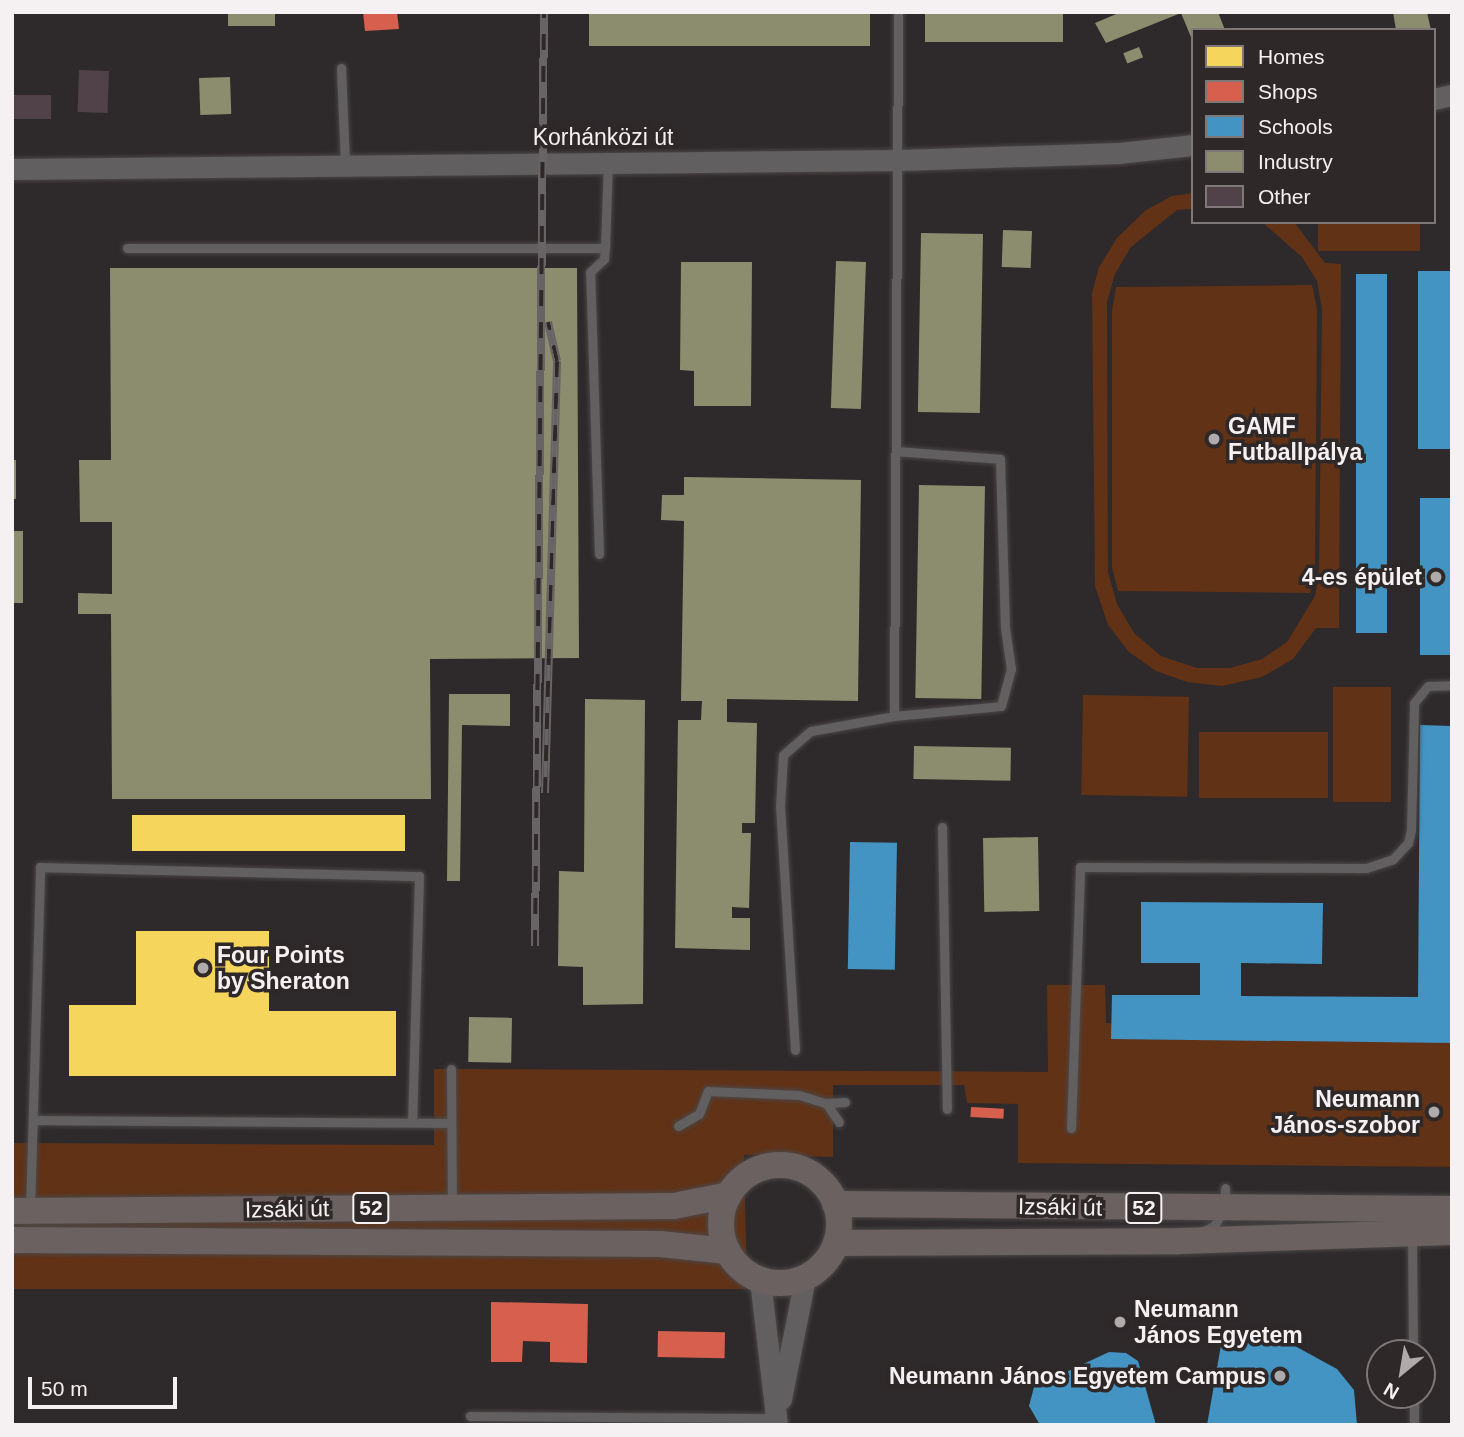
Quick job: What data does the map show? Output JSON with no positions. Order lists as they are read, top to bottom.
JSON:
{
  "streets": {
    "main road": ["Izsáki út", "52"],
    "street": ["Korhánközi út"]
  },
  "places": [
    "GAMF Futballpálya",
    "4-es épület",
    "Four Points by Sheraton",
    "Neumann János-szobor",
    "Neumann János Egyetem",
    "Neumann János Egyetem Campus"
  ],
  "legend": [
    "Homes",
    "Shops",
    "Schools",
    "Industry",
    "Other"
  ],
  "scale_bar": "50 m",
  "north": "bottom left"
}
